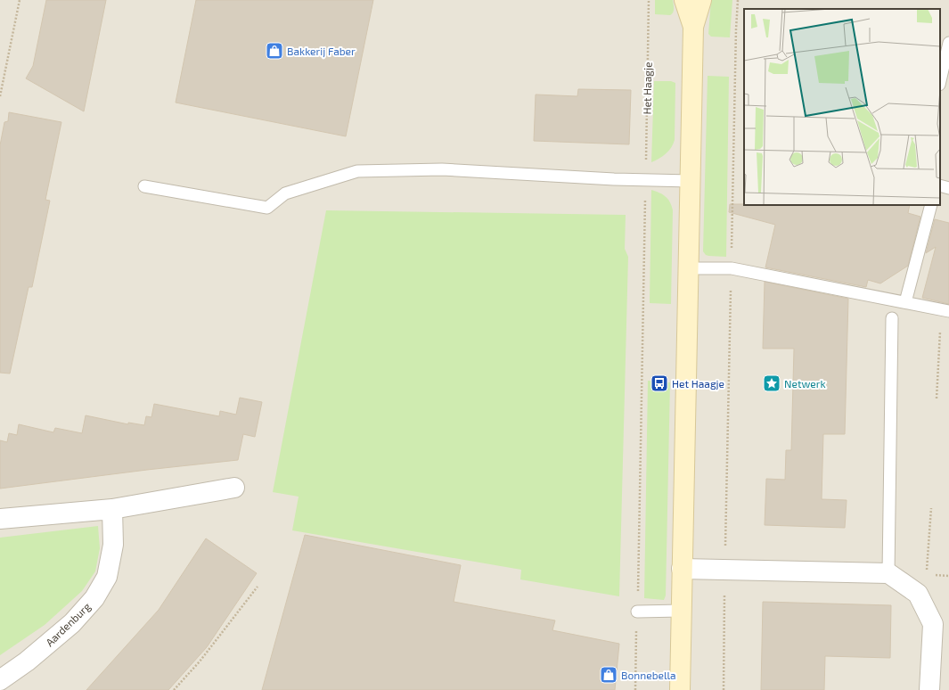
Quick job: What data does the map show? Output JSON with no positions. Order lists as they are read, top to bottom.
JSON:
{
  "streets": {
    "street": ["Aardenburg"],
    "path": ["Het Haagje"]
  },
  "places": {
    "shop": ["Bakkerij Faber", "Bonnebella"],
    "bus stop": ["Het Haagje"],
    "place": ["Netwerk"]
  }
}
